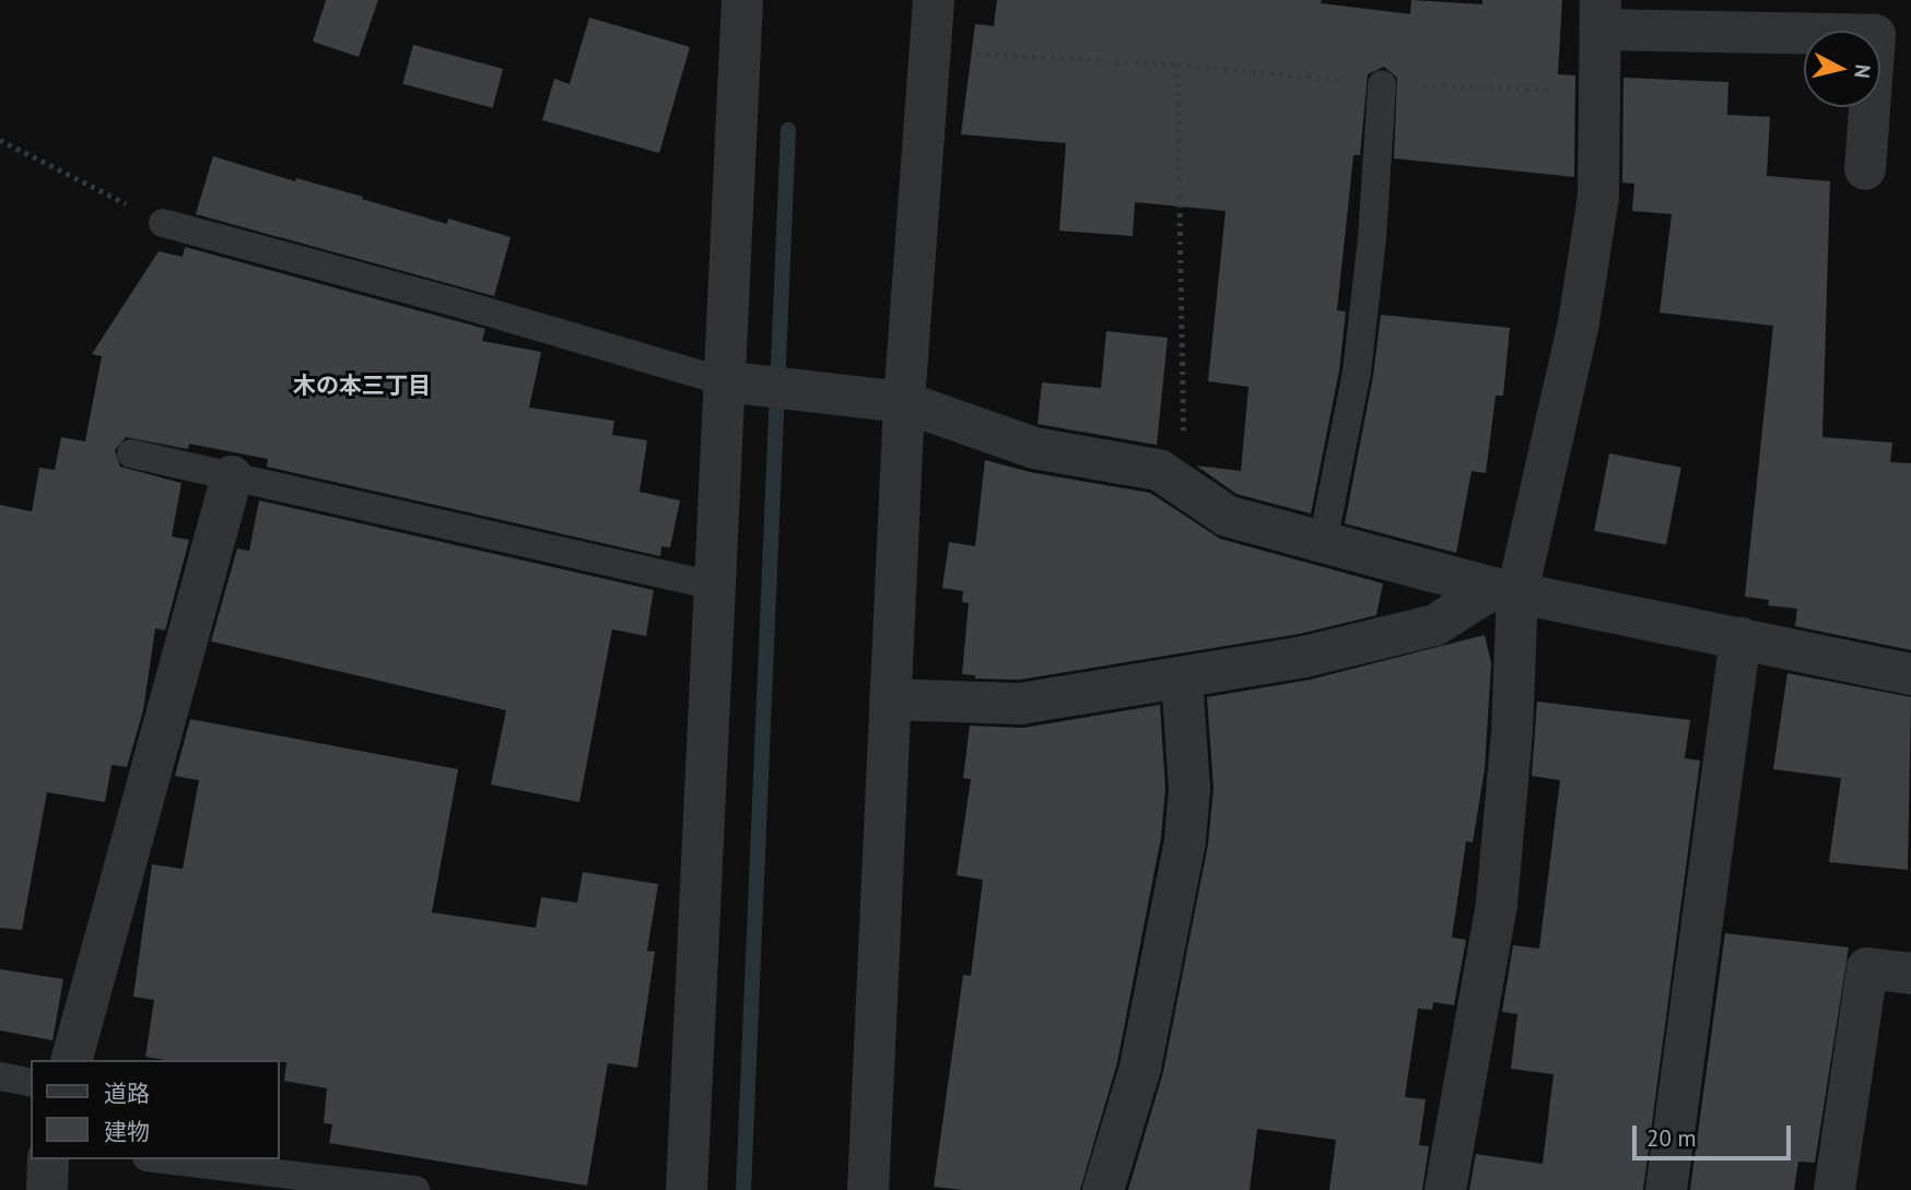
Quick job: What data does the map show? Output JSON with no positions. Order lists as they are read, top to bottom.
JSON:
{
  "districts": ["木の本三丁目"],
  "legend": ["道路", "建物"],
  "scale_bar": "20 m",
  "north": "right"
}
